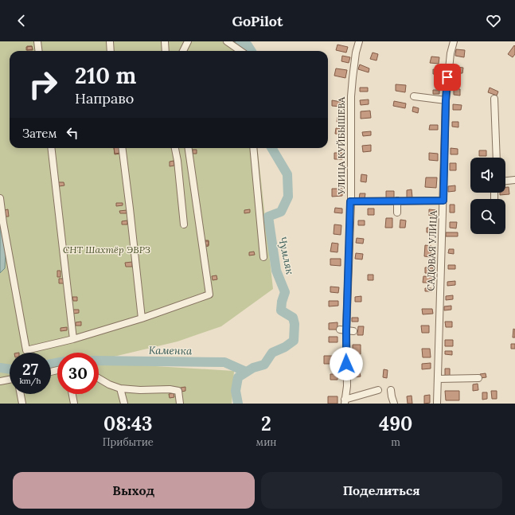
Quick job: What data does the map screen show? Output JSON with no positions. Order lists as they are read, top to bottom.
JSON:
{
  "streets": {
    "street": ["УЛИЦА КУЙБЫШЕВА", "САДОВАЯ УЛИЦА"]
  },
  "water": ["Чумляк", "Каменка"],
  "parks": ["СНТ Шахтёр ЭВРЗ"],
  "page": {
    "header": "GoPilot",
    "turn": ["210 m", "Направо"],
    "then": "Затем",
    "speed": "27 km/h",
    "limit": "30",
    "eta": [
      "08:43",
      "Прибытие",
      "2",
      "мин",
      "490",
      "m"
    ],
    "buttons": ["Выход", "Поделиться"]
  }
}
